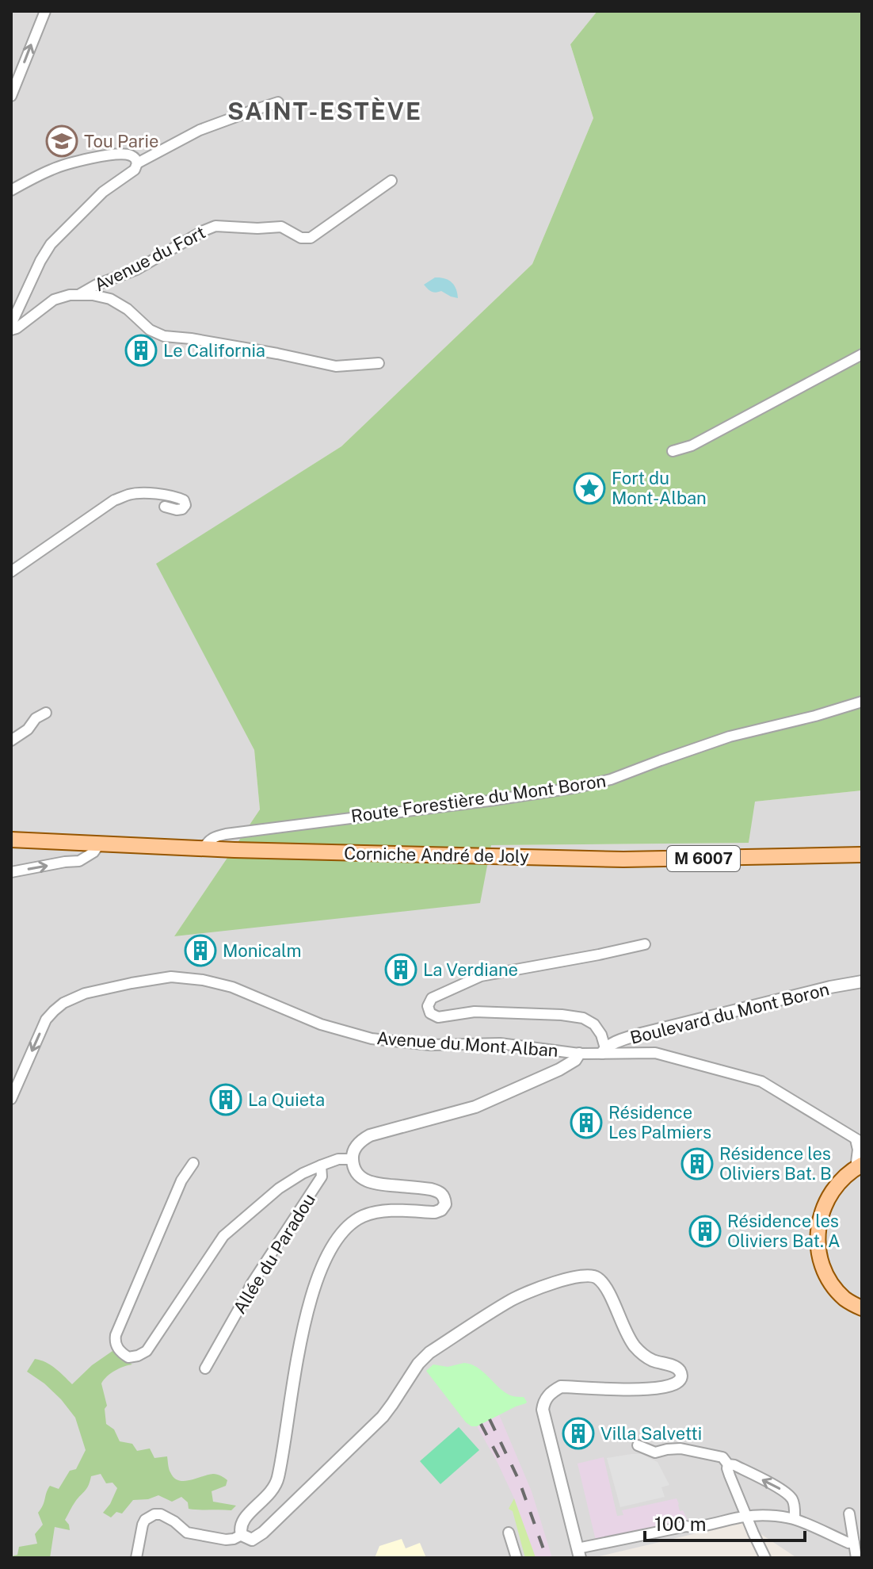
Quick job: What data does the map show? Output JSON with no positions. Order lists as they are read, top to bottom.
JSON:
{
  "streets": {
    "main road": ["Corniche André de Joly", "M 6007"],
    "street": [
      "Avenue du Fort",
      "Route Forestière du Mont Boron",
      "Boulevard du Mont Boron",
      "Avenue du Mont Alban",
      "Allée du Paradou"
    ]
  },
  "crossings": [
    ["Route Forestière du Mont Boron", "Corniche André de Joly"],
    ["Boulevard du Mont Boron", "Avenue du Mont Alban"]
  ],
  "districts": ["SAINT-ESTÈVE"],
  "places": {
    "school or university": ["Tou Parie"],
    "building": [
      "Le California",
      "Monicalm",
      "La Verdiane",
      "La Quieta",
      "Résidence Les Palmiers",
      "Résidence les Oliviers Bat. B",
      "Résidence les Oliviers Bat. A",
      "Villa Salvetti"
    ],
    "place": ["Fort du Mont-Alban"]
  },
  "scale_bar": "100 m"
}
